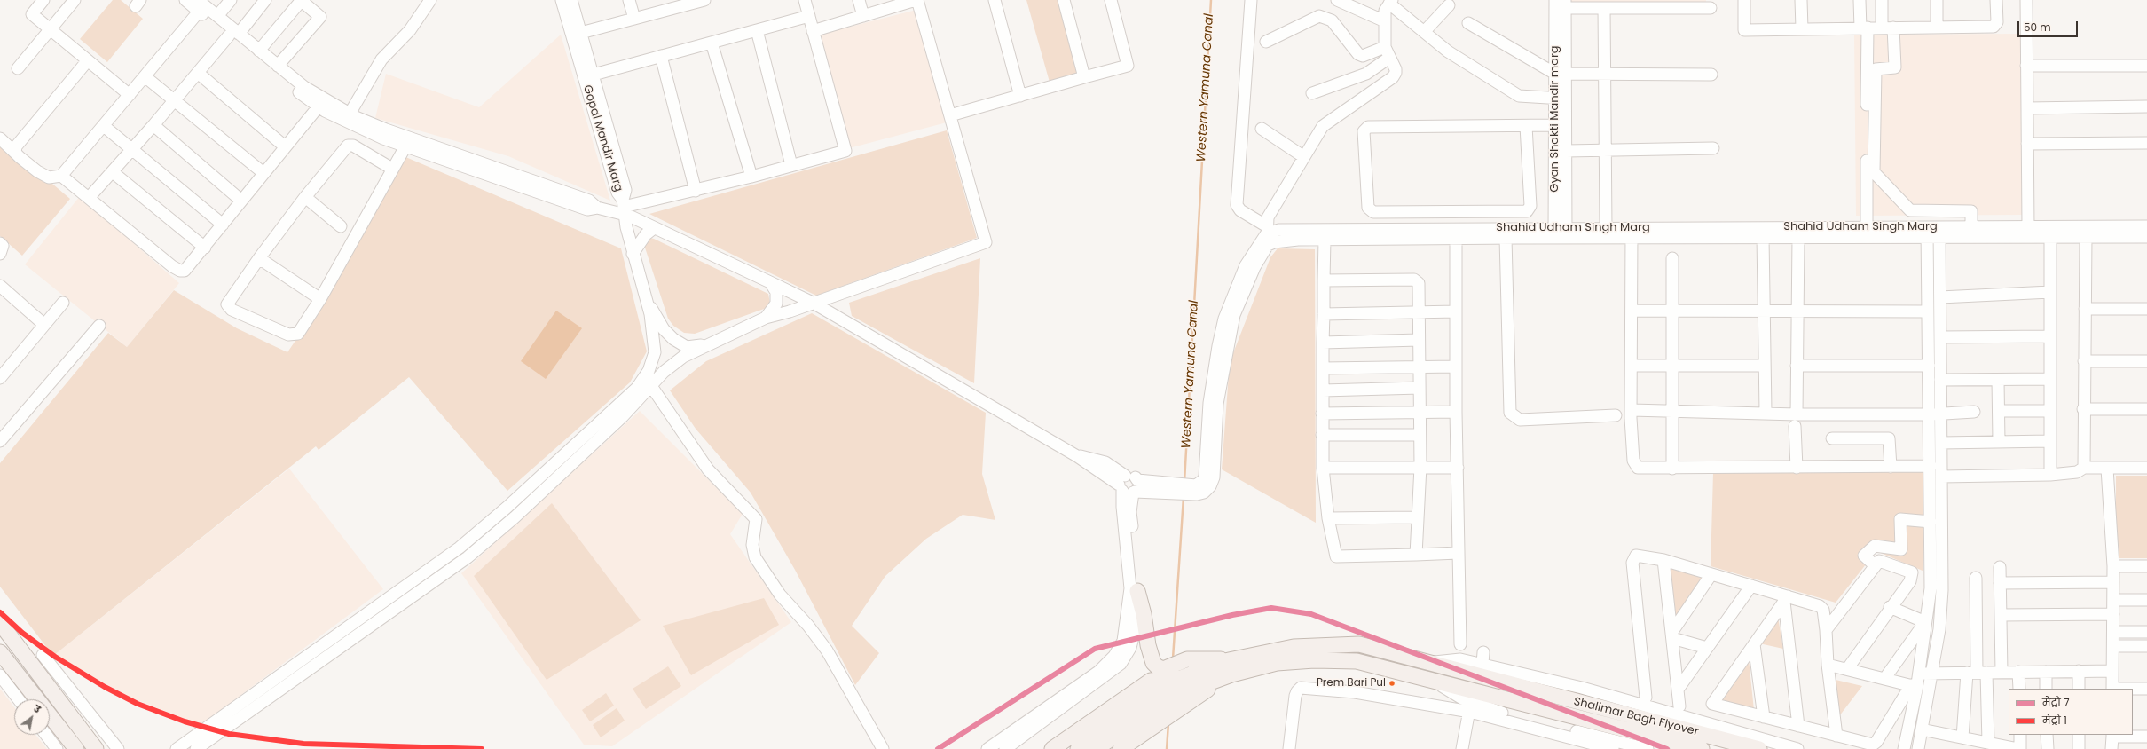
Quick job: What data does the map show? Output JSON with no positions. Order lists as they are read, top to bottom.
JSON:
{
  "streets": {
    "main road": ["Shalimar Bagh Flyover"],
    "street": ["Gyan Shakti Mandir marg", "Gopal Mandir Marg", "Shahid Udham Singh Marg"]
  },
  "crossings": [
    ["Gyan Shakti Mandir marg", "Shahid Udham Singh Marg"]
  ],
  "water": ["Western Yamuna Canal"],
  "places": ["Prem Bari Pul"],
  "lines": ["metro line 7", "metro line 1"],
  "legend": ["मेट्रो 7", "मेट्रो 1"],
  "scale_bar": "50 m",
  "north": "top right"
}
